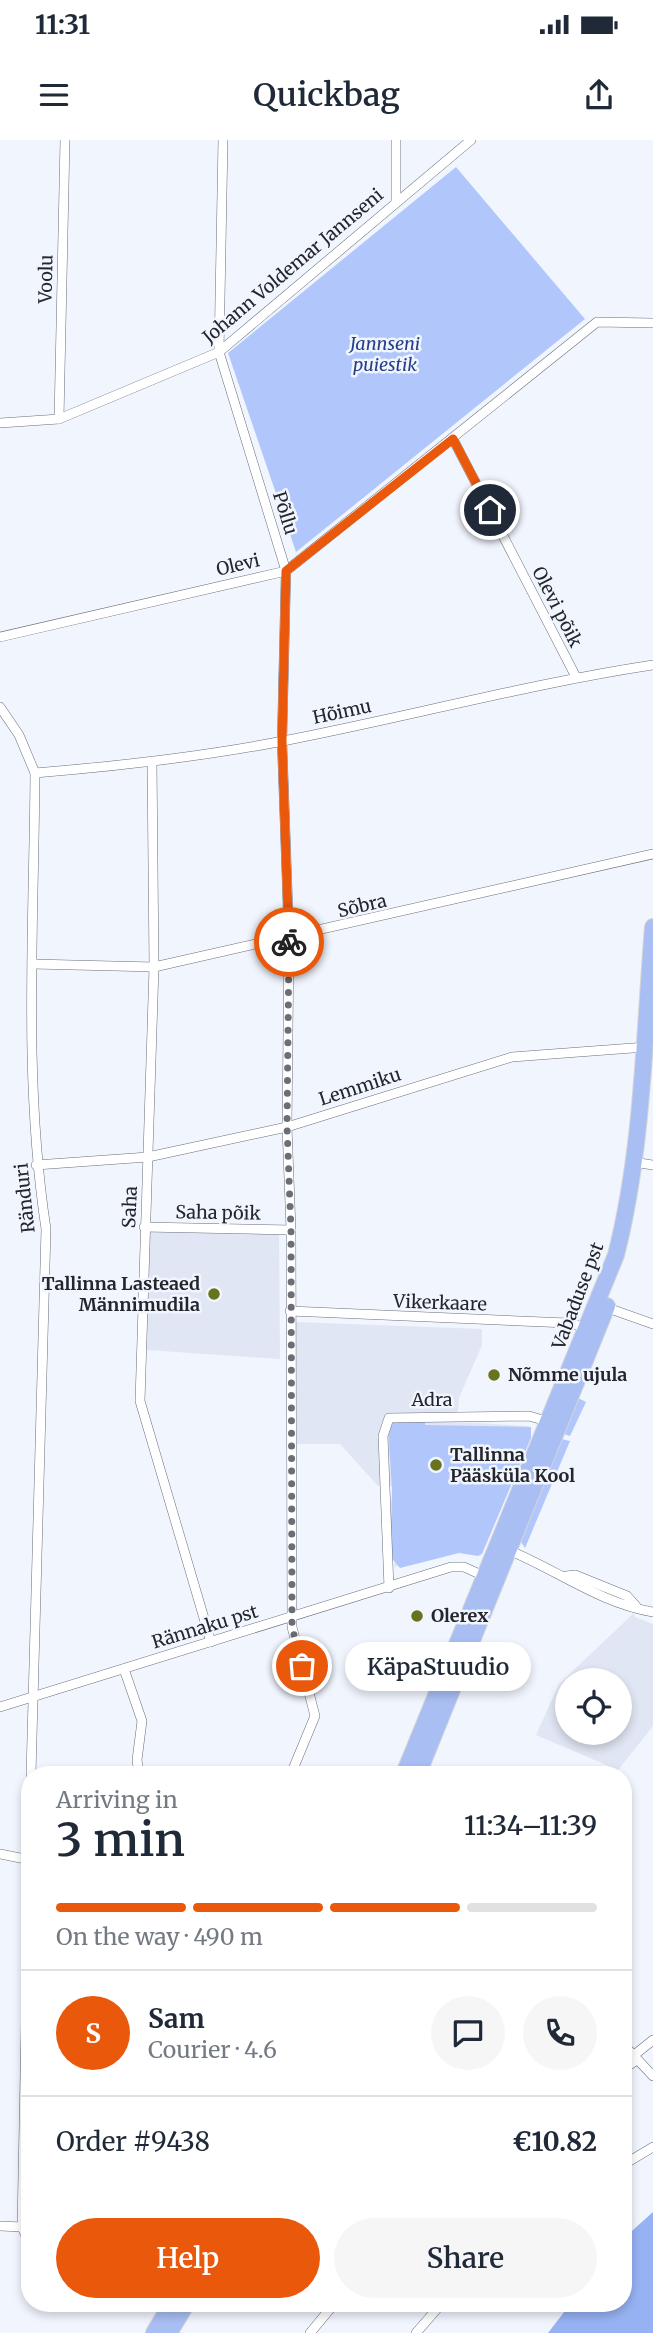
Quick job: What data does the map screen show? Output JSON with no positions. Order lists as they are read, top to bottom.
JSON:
{
  "streets": {
    "highway": ["Vabaduse pst"],
    "street": [
      "Johann Voldemar Jannseni",
      "Voolu",
      "Põllu",
      "Olevi",
      "Olevi põik",
      "Hõimu",
      "Sõbra",
      "Lemmiku",
      "Ränduri",
      "Saha",
      "Saha põik",
      "Vikerkaare",
      "Adra",
      "Rännaku pst"
    ]
  },
  "crossings": [
    ["Johann Voldemar Jannseni", "Voolu"],
    ["Johann Voldemar Jannseni", "Põllu"],
    ["Põllu", "Olevi"],
    ["Põllu", "Hõimu"],
    ["Põllu", "Sõbra"],
    ["Põllu", "Lemmiku"],
    ["Põllu", "Saha põik"],
    ["Põllu", "Vikerkaare"],
    ["Põllu", "Rännaku pst"],
    ["Olevi", "Olevi põik"],
    ["Olevi põik", "Hõimu"],
    ["Hõimu", "Ränduri"],
    ["Hõimu", "Saha"],
    ["Sõbra", "Ränduri"],
    ["Sõbra", "Saha"],
    ["Lemmiku", "Ränduri"],
    ["Lemmiku", "Saha"],
    ["Lemmiku", "Vabaduse pst"],
    ["Ränduri", "Rännaku pst"],
    ["Saha", "Saha põik"],
    ["Saha", "Rännaku pst"],
    ["Vabaduse pst", "Vikerkaare"],
    ["Vabaduse pst", "Adra"],
    ["Vabaduse pst", "Rännaku pst"],
    ["Adra", "Rännaku pst"]
  ],
  "parks": ["Jannseni puiestik"],
  "places": [
    "Tallinna Lasteaed Männimudila",
    "Nõmme ujula",
    "Tallinna Pääsküla Kool",
    "Olerex",
    "KäpaStuudio"
  ],
  "page": {
    "status": "11:31",
    "header": "Quickbag",
    "bubble": "KäpaStuudio",
    "heading": ["3 min", "Arriving in", "11:34–11:39"],
    "panel": [
      "Sam",
      "Courier · 4.6",
      "Order #9438",
      "€10.82"
    ],
    "bar": "On the way · 490 m",
    "round": "S",
    "buttons": ["Help", "Share"]
  }
}
